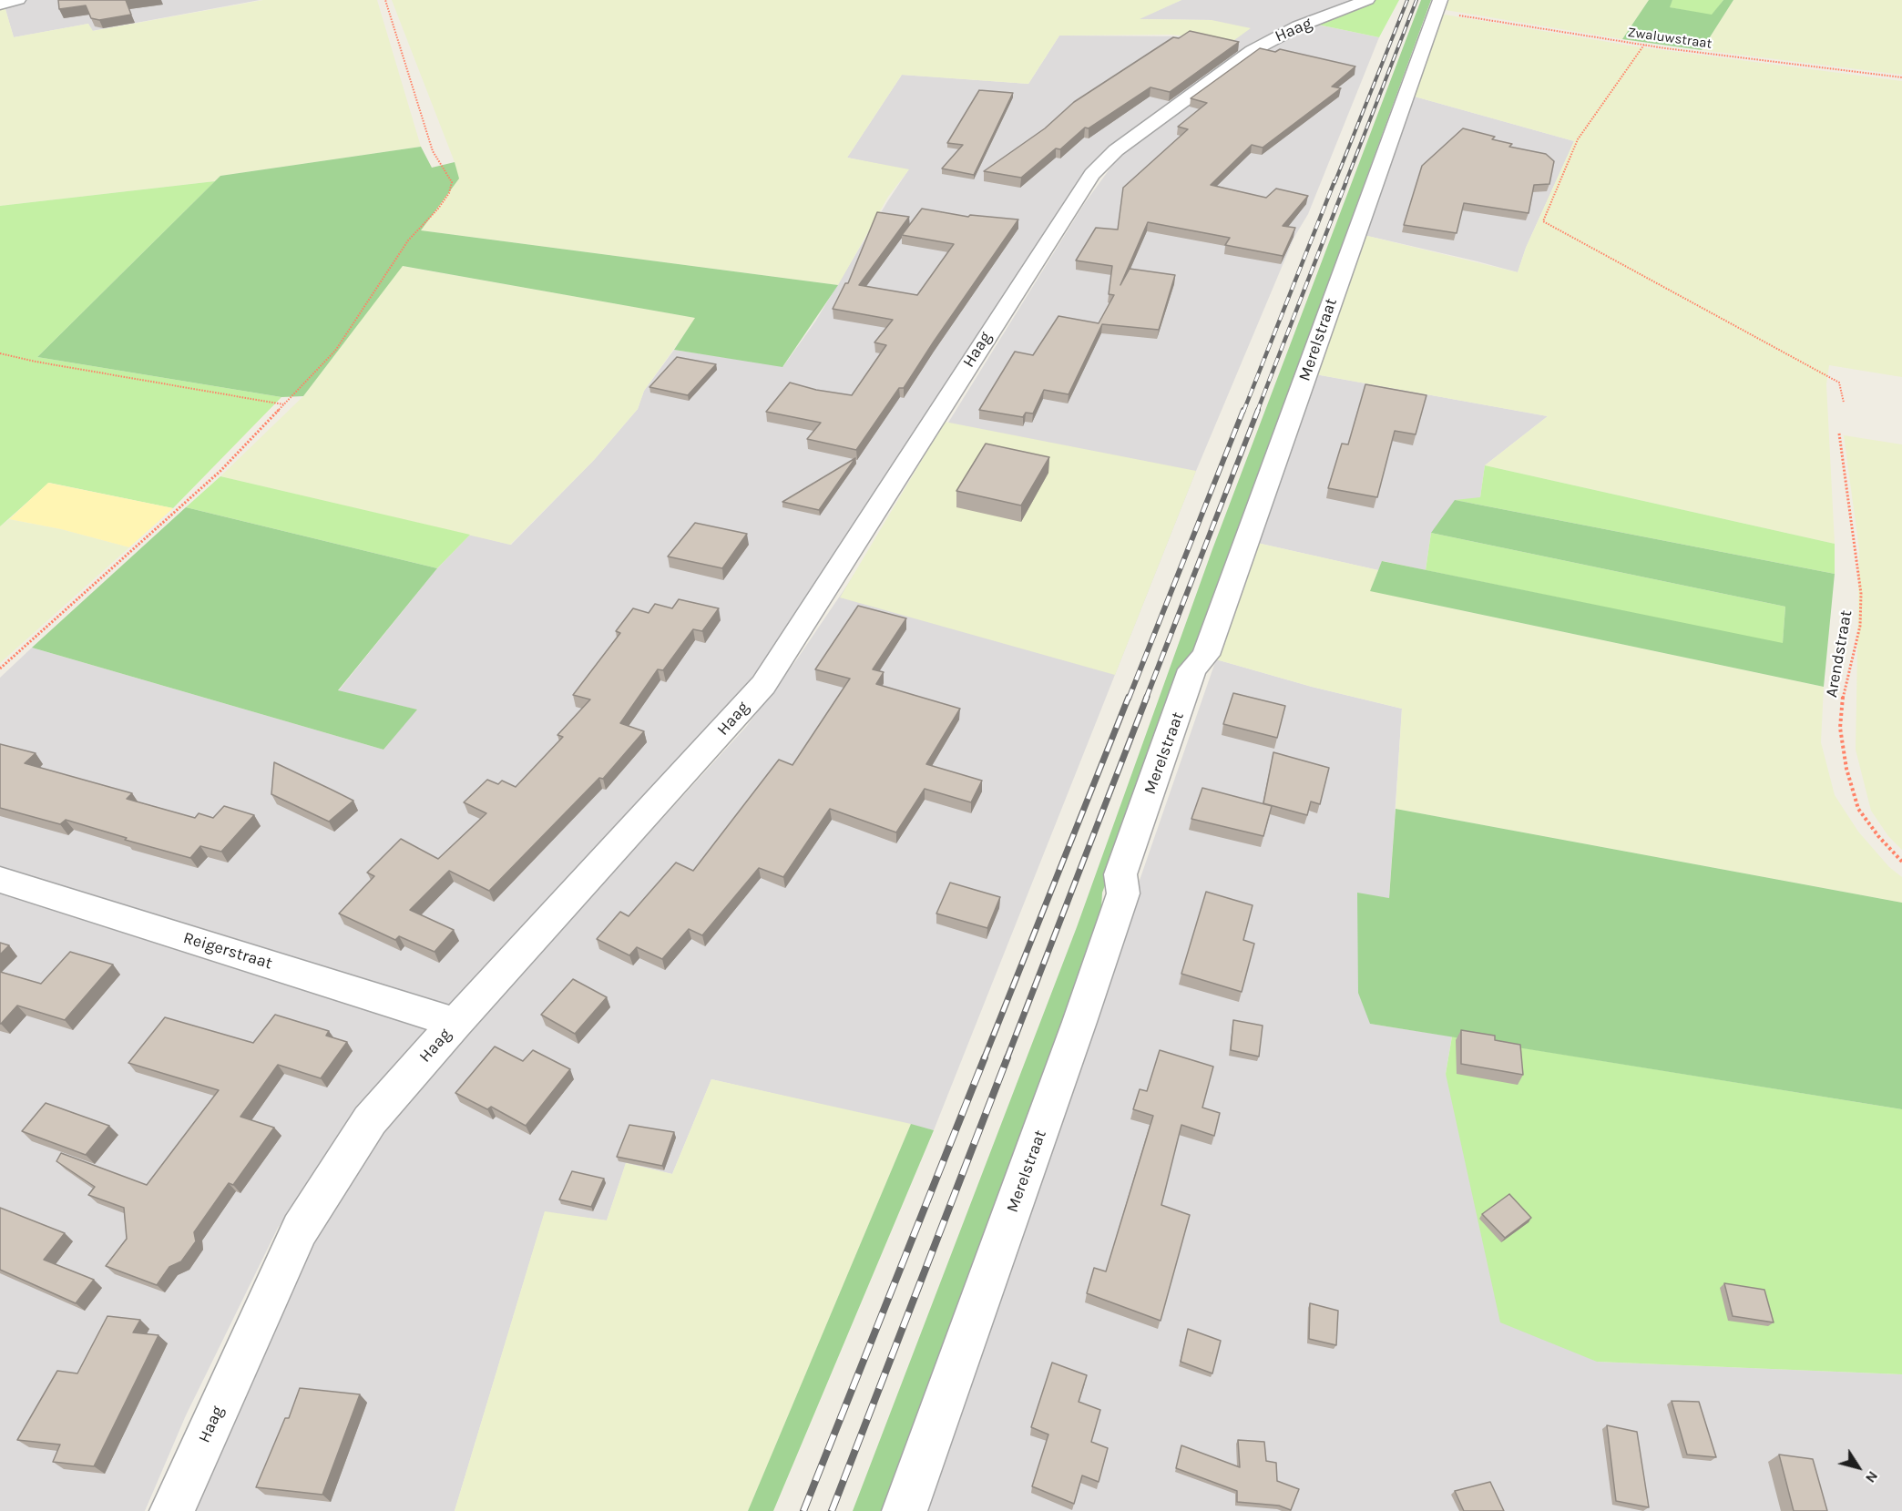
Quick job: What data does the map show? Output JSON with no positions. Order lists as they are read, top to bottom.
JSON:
{
  "streets": {
    "street": ["Haag", "Merelstraat", "Reigerstraat"],
    "path": ["Zwaluwstraat", "Arendstraat"]
  },
  "crossings": [
    ["Haag", "Reigerstraat"],
    ["Zwaluwstraat", "Merelstraat"]
  ],
  "north": "bottom right"
}
